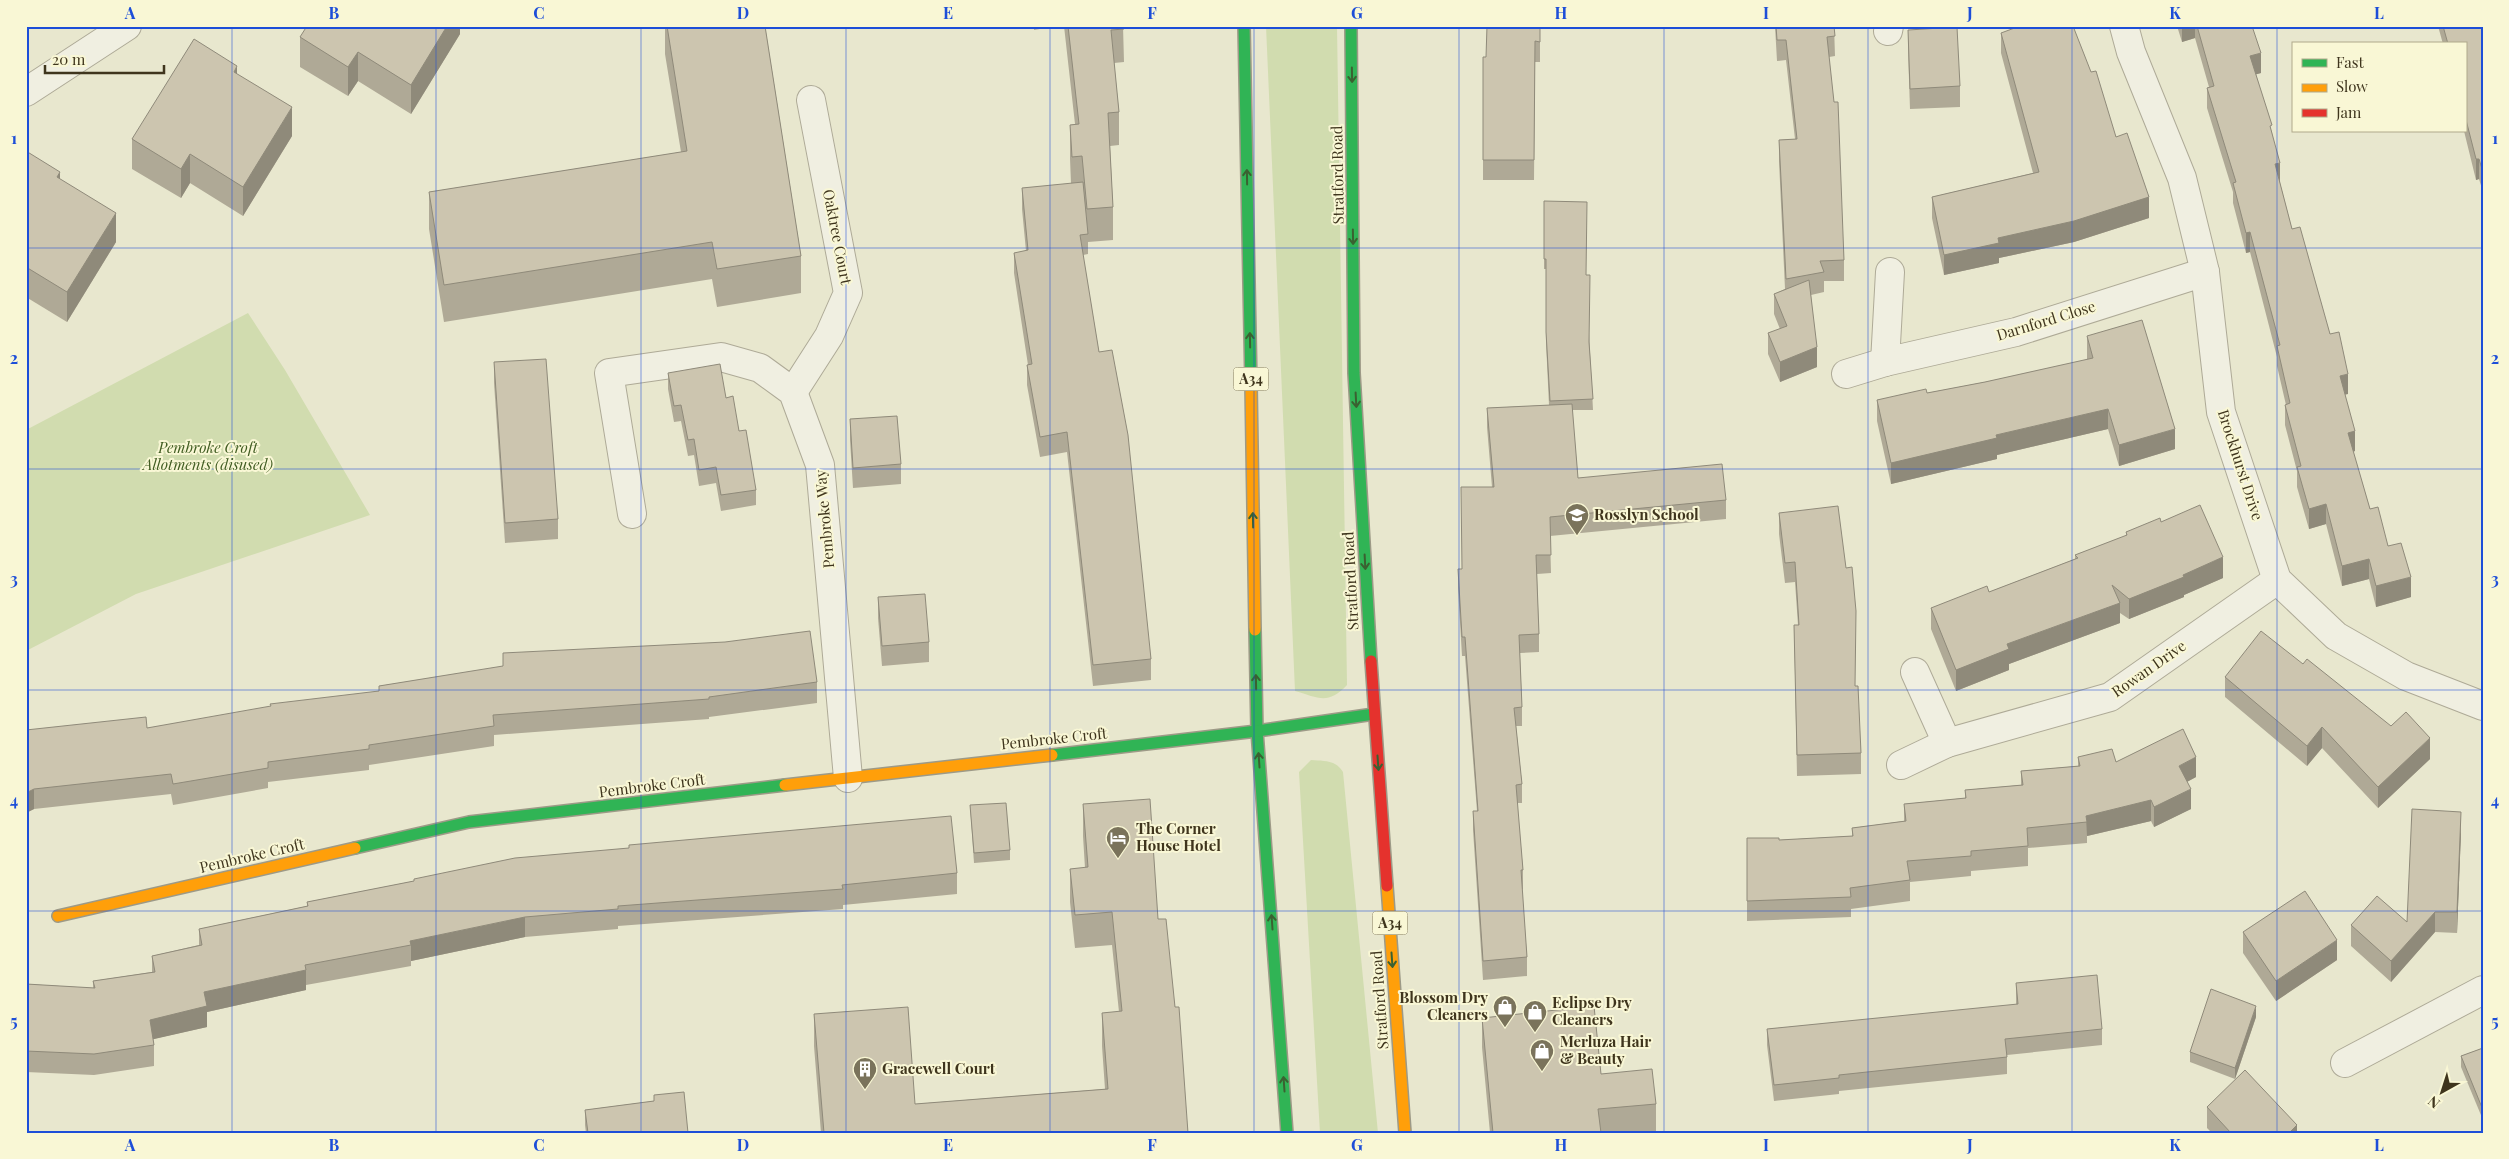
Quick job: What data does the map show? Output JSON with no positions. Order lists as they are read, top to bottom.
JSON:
{
  "streets": {
    "main road": ["Stratford Road", "A34", "Pembroke Croft"],
    "street": [
      "Oaktree Court",
      "Darnford Close",
      "Brockhurst Drive",
      "Pembroke Way",
      "Rowan Drive"
    ]
  },
  "crossings": [
    ["Stratford Road", "Pembroke Croft"],
    ["Oaktree Court", "Pembroke Way"],
    ["Darnford Close", "Brockhurst Drive"],
    ["A34", "Pembroke Croft"],
    ["Brockhurst Drive", "Rowan Drive"],
    ["Pembroke Way", "Pembroke Croft"]
  ],
  "one_way": ["Stratford Road"],
  "parks": ["Pembroke Croft Allotments (disused)"],
  "places": {
    "school or university": ["Rosslyn School"],
    "hotel": ["The Corner House Hotel"],
    "shop": ["Blossom Dry Cleaners", "Eclipse Dry Cleaners", "Merluza Hair & Beauty"],
    "building": ["Gracewell Court"]
  },
  "legend": ["Fast", "Slow", "Jam"],
  "scale_bar": "20 m",
  "north": "bottom left",
  "grid": {
    "columns": [
      "A",
      "B",
      "C",
      "D",
      "E",
      "F",
      "G",
      "H",
      "I",
      "J",
      "K",
      "L"
    ],
    "rows": [
      "1",
      "2",
      "3",
      "4",
      "5"
    ]
  }
}
